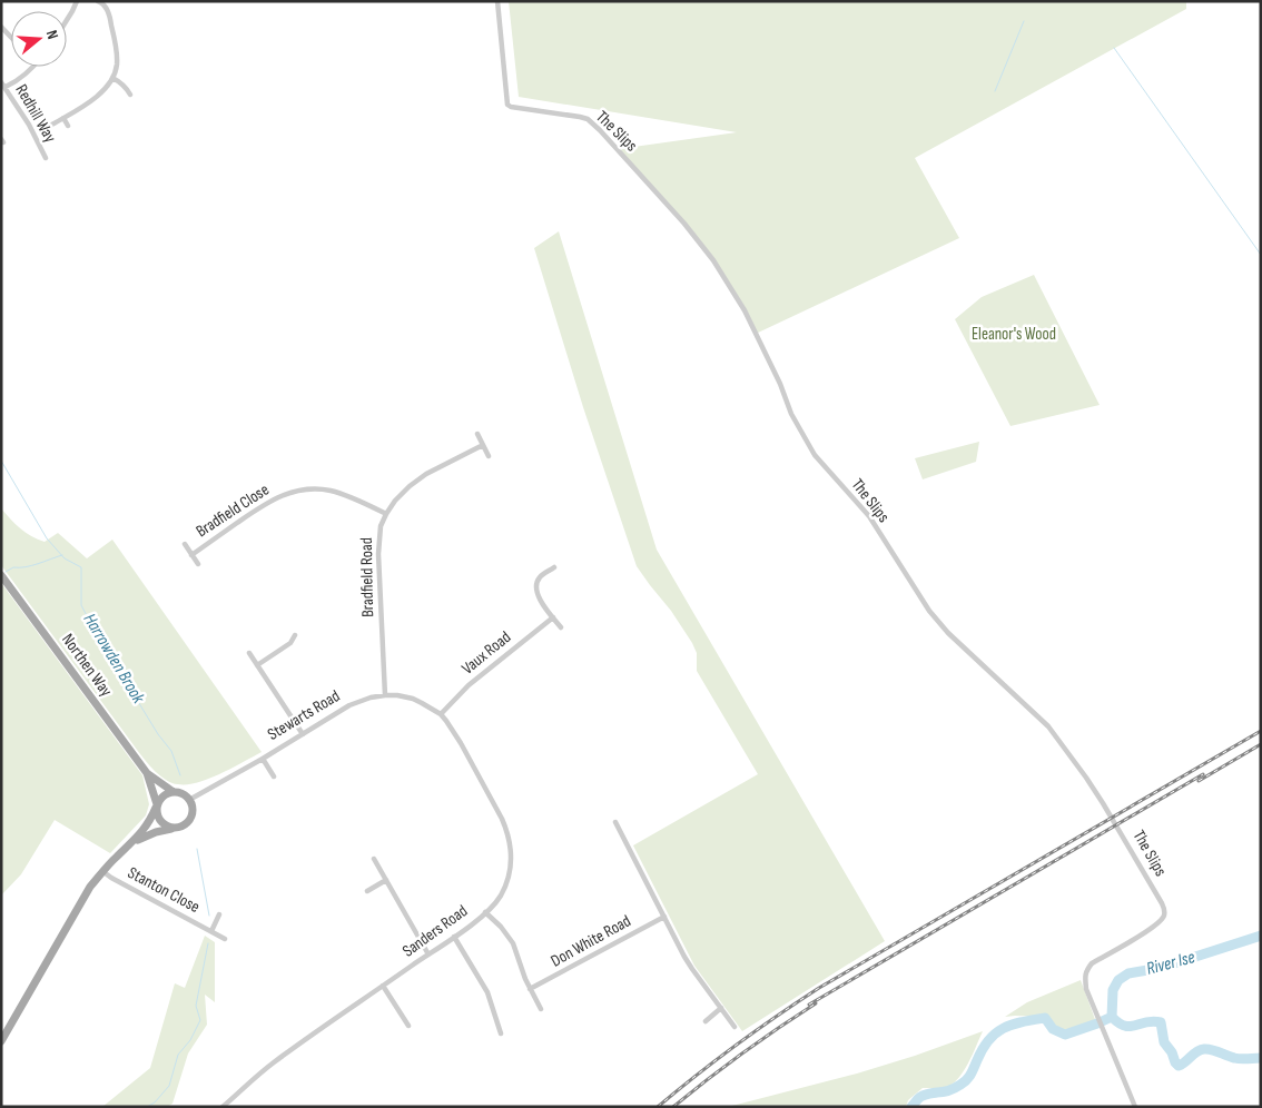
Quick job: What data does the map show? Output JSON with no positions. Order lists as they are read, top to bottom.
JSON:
{
  "streets": {
    "main road": ["Northen Way"],
    "street": [
      "Redhill Way",
      "The Slips",
      "Bradfield Close",
      "Bradfield Road",
      "Vaux Road",
      "Stewarts Road",
      "Stanton Close",
      "Sanders Road",
      "Don White Road"
    ]
  },
  "crossings": [
    ["Bradfield Close", "Bradfield Road"],
    ["Bradfield Road", "Stewarts Road"],
    ["Vaux Road", "Stewarts Road"],
    ["Vaux Road", "Sanders Road"],
    ["Northen Way", "Stewarts Road"],
    ["Stewarts Road", "Sanders Road"]
  ],
  "water": ["Harrowden Brook", "River Ise"],
  "parks": ["Eleanor's Wood"],
  "north": "right"
}
